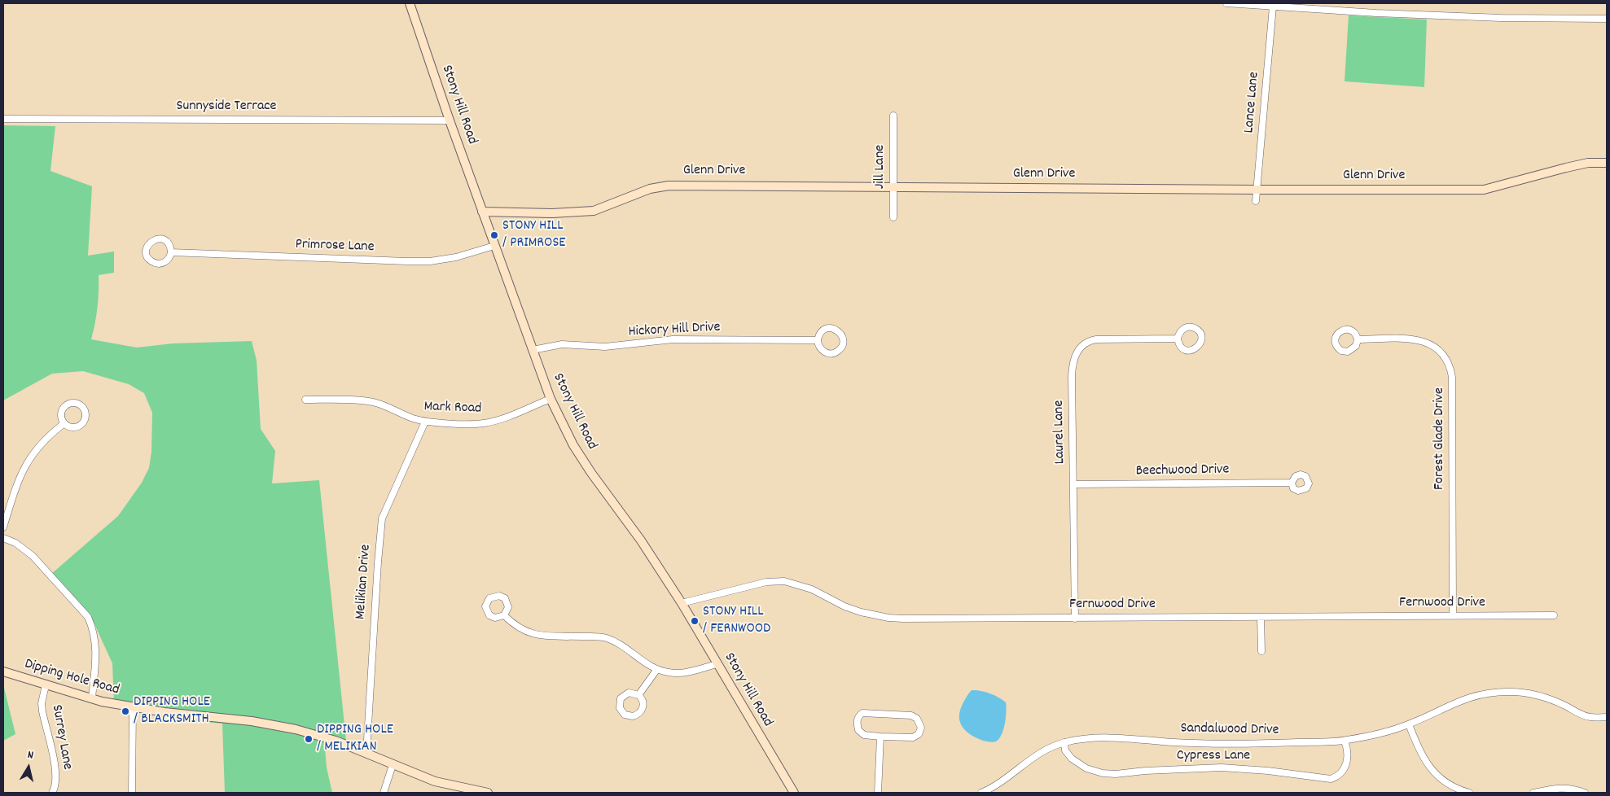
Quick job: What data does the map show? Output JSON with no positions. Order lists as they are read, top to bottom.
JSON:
{
  "streets": {
    "main road": ["Stony Hill Road", "Glenn Drive", "Dipping Hole Road"],
    "street": [
      "Lance Lane",
      "Sunnyside Terrace",
      "Jill Lane",
      "Primrose Lane",
      "Hickory Hill Drive",
      "Mark Road",
      "Laurel Lane",
      "Forest Glade Drive",
      "Beechwood Drive",
      "Melikian Drive",
      "Fernwood Drive",
      "Sandalwood Drive",
      "Surrey Lane",
      "Cypress Lane"
    ]
  },
  "crossings": [
    ["Lance Lane", "Glenn Drive"],
    ["Stony Hill Road", "Sunnyside Terrace"],
    ["Stony Hill Road", "Glenn Drive"],
    ["Stony Hill Road", "Primrose Lane"],
    ["Stony Hill Road", "Hickory Hill Drive"],
    ["Stony Hill Road", "Mark Road"],
    ["Stony Hill Road", "Fernwood Drive"],
    ["Jill Lane", "Glenn Drive"],
    ["Mark Road", "Melikian Drive"],
    ["Laurel Lane", "Beechwood Drive"],
    ["Laurel Lane", "Fernwood Drive"],
    ["Forest Glade Drive", "Fernwood Drive"],
    ["Melikian Drive", "Dipping Hole Road"],
    ["Dipping Hole Road", "Surrey Lane"],
    ["Sandalwood Drive", "Cypress Lane"]
  ],
  "places": [
    "STONY HILL / PRIMROSE",
    "STONY HILL / FERNWOOD",
    "DIPPING HOLE / BLACKSMITH",
    "DIPPING HOLE / MELIKIAN"
  ],
  "north": "top"
}
